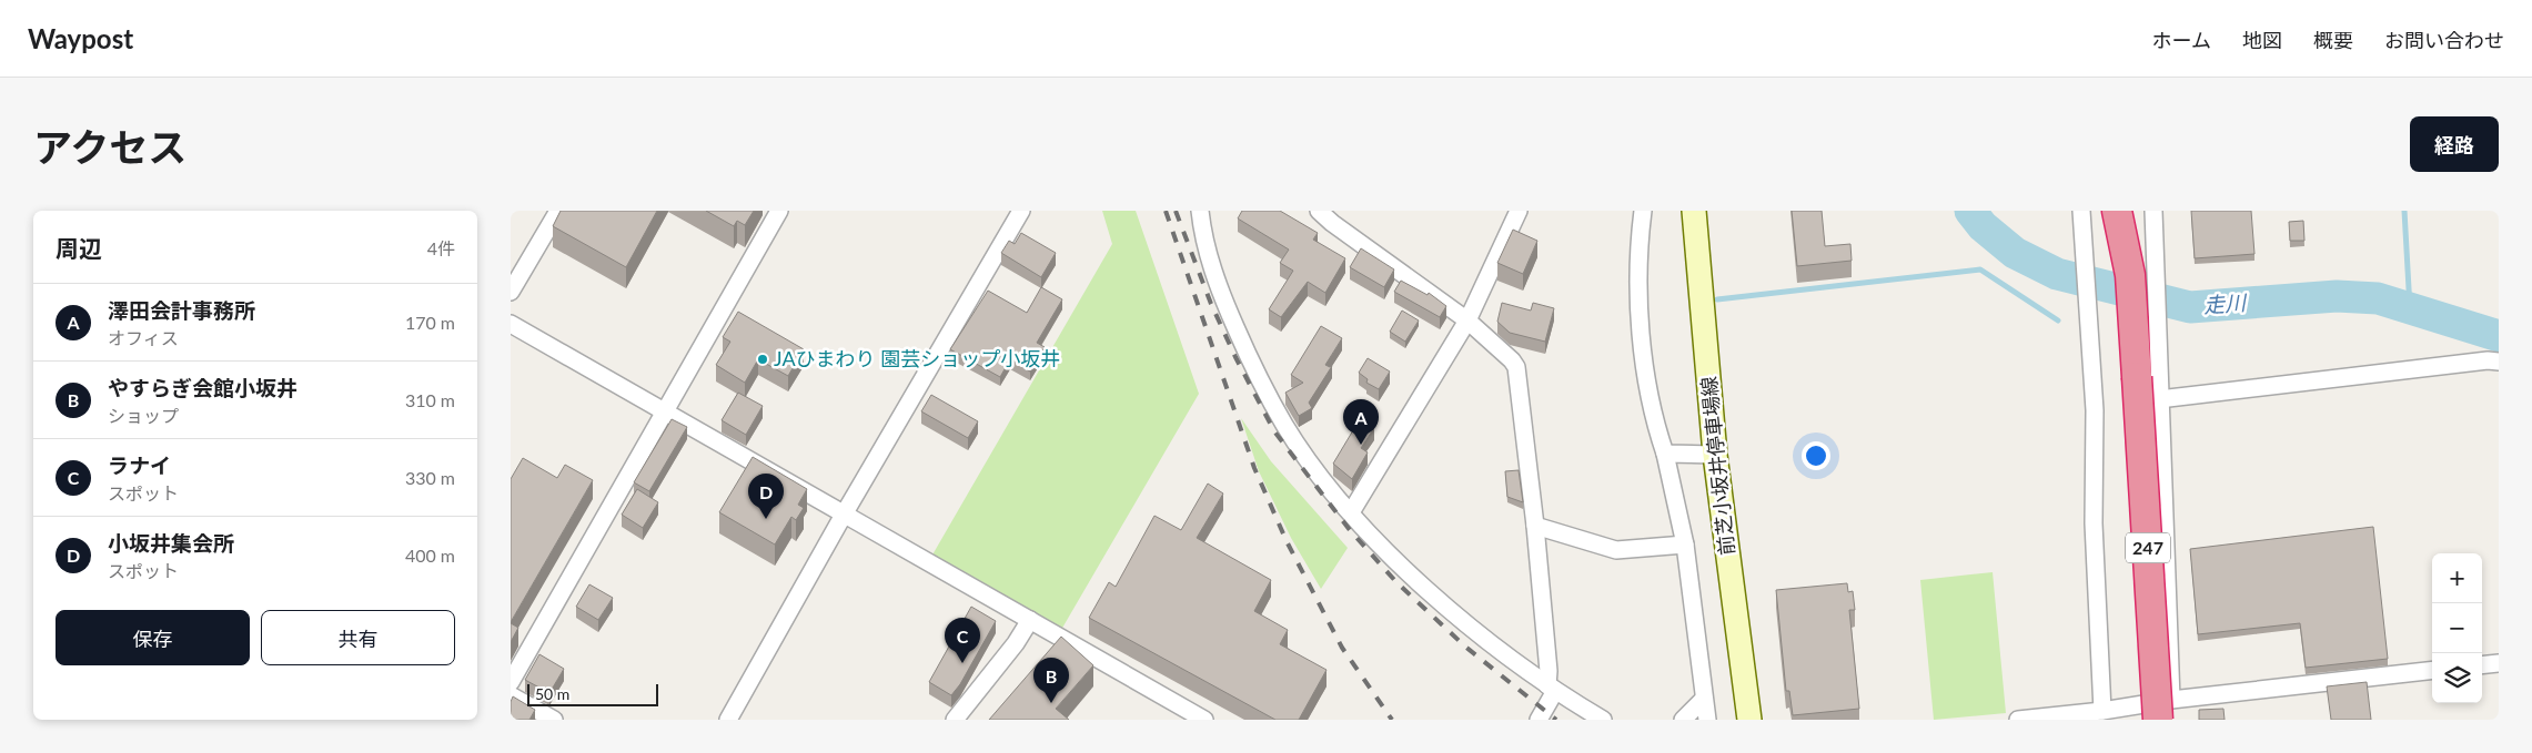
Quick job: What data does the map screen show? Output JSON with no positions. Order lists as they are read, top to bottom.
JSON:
{
  "streets": {
    "highway": ["247"],
    "main road": ["前芝小坂井停車場線"]
  },
  "water": ["走川"],
  "places": ["JAひまわり 園芸ショップ小坂井"],
  "scale_bar": "50 m",
  "page": {
    "header": "Waypost",
    "nav": [
      "ホーム",
      "地図",
      "概要",
      "お問い合わせ"
    ],
    "title": "アクセス",
    "buttons": [
      "経路",
      ["保存", "共有"]
    ],
    "heading": ["周辺", "4件"],
    "list": [
      {
        "mark": "A",
        "name": "澤田会計事務所",
        "note": "オフィス",
        "value": "170 m"
      },
      {
        "mark": "B",
        "name": "やすらぎ会館小坂井",
        "note": "ショップ",
        "value": "310 m"
      },
      {
        "mark": "C",
        "name": "ラナイ",
        "note": "スポット",
        "value": "330 m"
      },
      {
        "mark": "D",
        "name": "小坂井集会所",
        "note": "スポット",
        "value": "400 m"
      }
    ],
    "pins": [
      "A",
      "D",
      "C",
      "B"
    ],
    "map_buttons": ["+", "−"],
    "scale": "50 m"
  }
}
